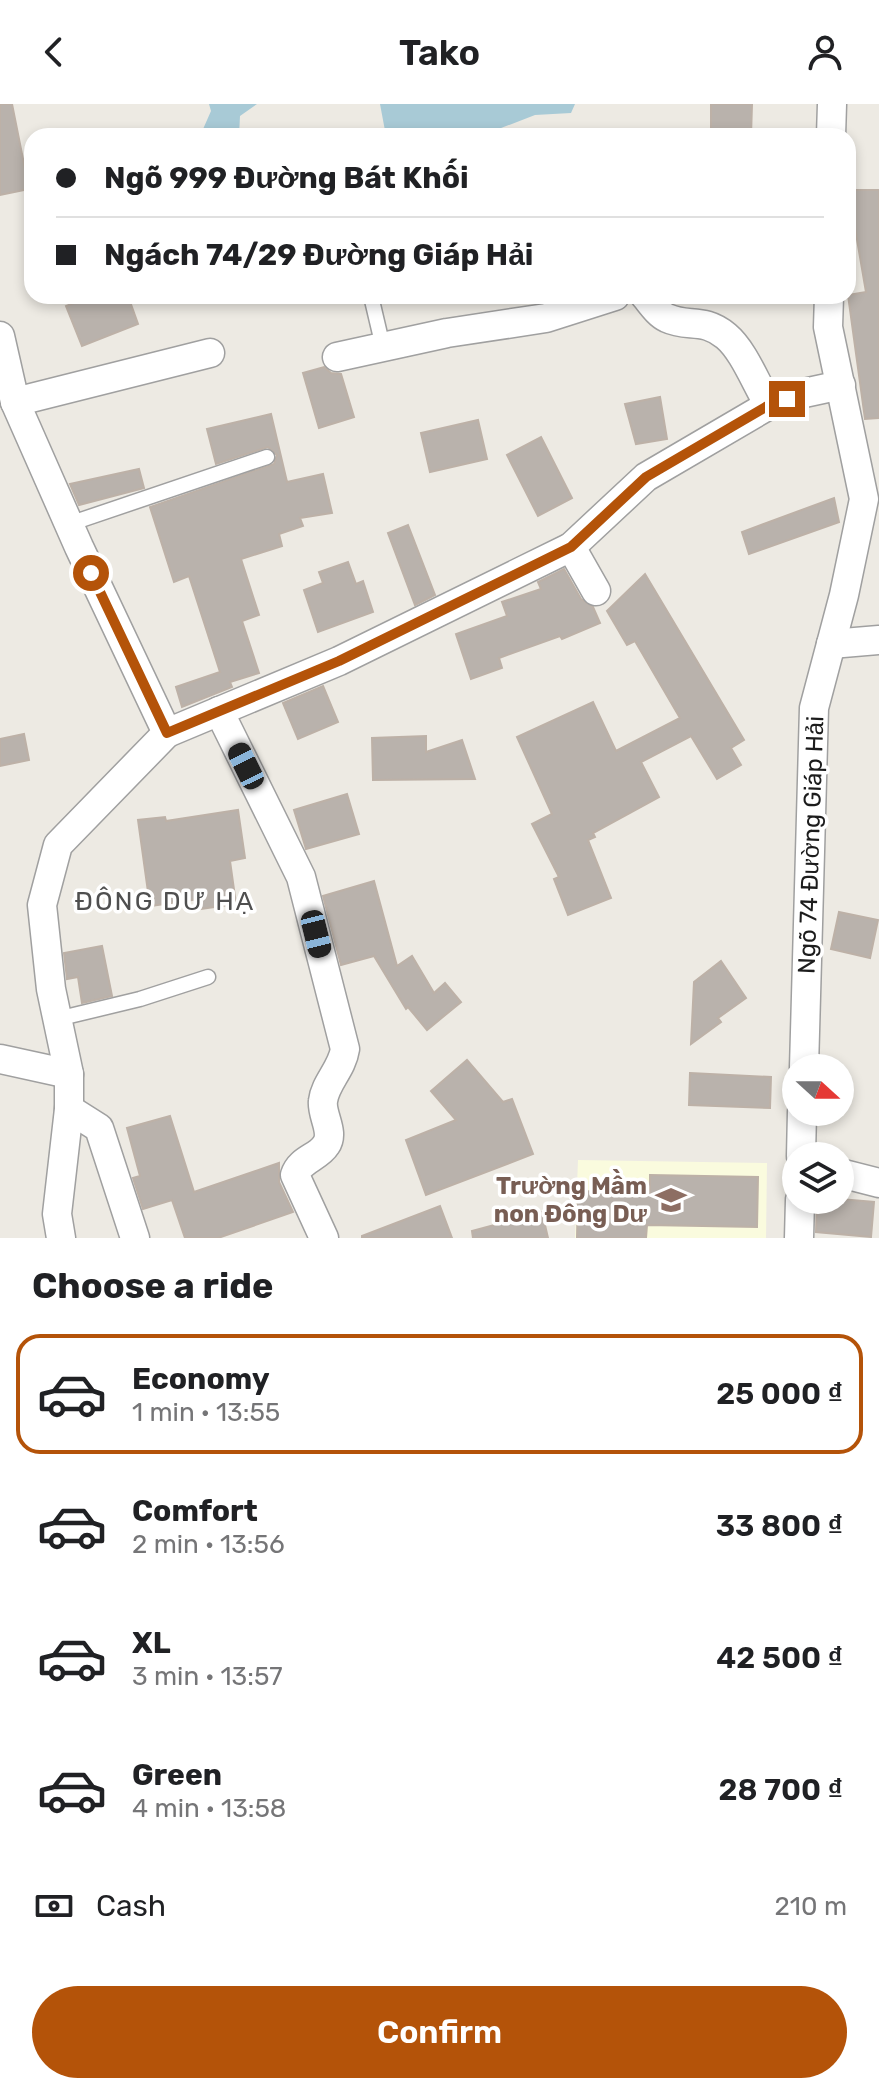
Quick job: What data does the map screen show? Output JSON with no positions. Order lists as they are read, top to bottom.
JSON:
{
  "streets": {
    "street": ["Ngõ 74 Đường Giáp Hải"]
  },
  "districts": ["ĐÔNG DƯ HẠ"],
  "places": {
    "school or university": ["Trường Mầm non Đông Dư"]
  },
  "north": "right",
  "page": {
    "header": "Tako",
    "banner": ["Ngõ 999 Đường Bát Khối", "Ngách 74/29 Đường Giáp Hải"],
    "heading": "Choose a ride",
    "list": [
      {
        "name": "Economy",
        "note": "1 min · 13:55",
        "value": "25 000 ₫"
      },
      {
        "name": "Comfort",
        "note": "2 min · 13:56",
        "value": "33 800 ₫"
      },
      {
        "name": "XL",
        "note": "3 min · 13:57",
        "value": "42 500 ₫"
      },
      {
        "name": "Green",
        "note": "4 min · 13:58",
        "value": "28 700 ₫"
      }
    ],
    "pay": ["Cash", "210 m"],
    "buttons": "Confirm"
  }
}
